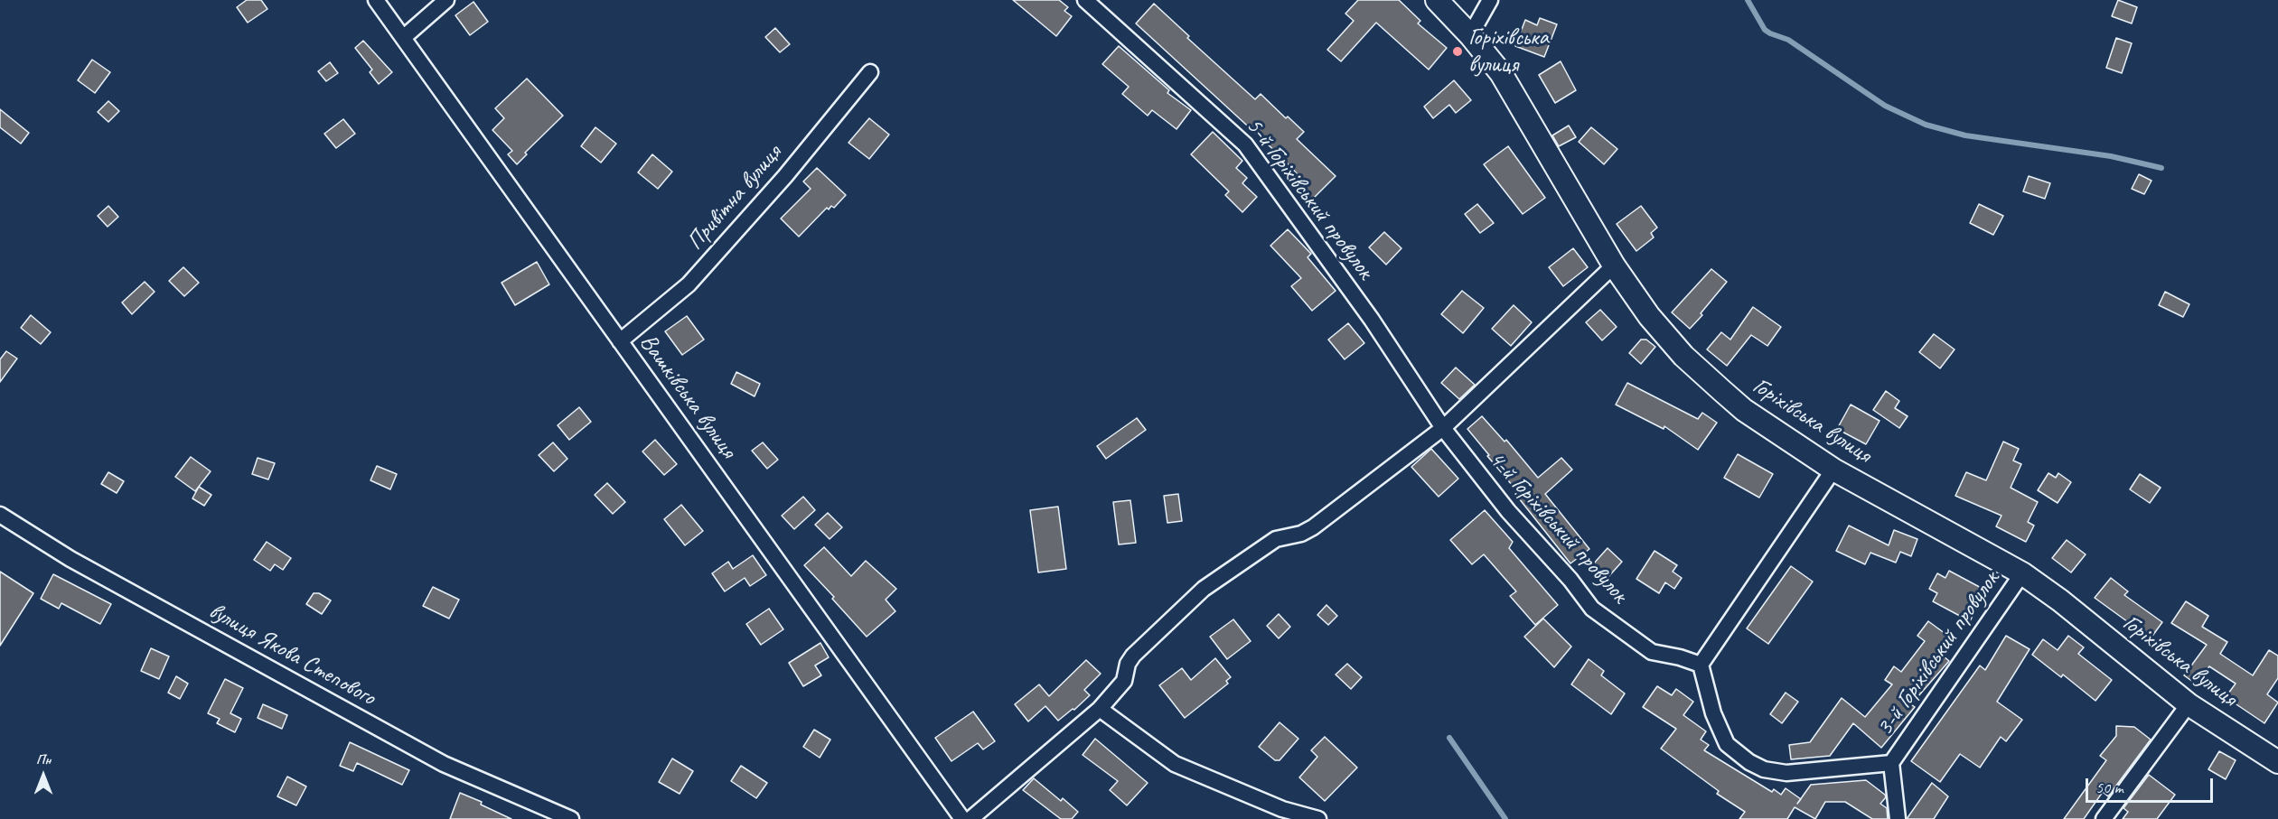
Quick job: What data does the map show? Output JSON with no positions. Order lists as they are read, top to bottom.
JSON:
{
  "streets": {
    "street": [
      "Привітна вулиця",
      "5-й Горіхівський провулок",
      "Вашківська вулиця",
      "Горіхівська вулиця",
      "4-й Горіхівський провулок",
      "3-й Горіхівський провулок",
      "вулиця Якова Степового"
    ]
  },
  "crossings": [
    ["Привітна вулиця", "Вашківська вулиця"],
    ["5-й Горіхівський провулок", "4-й Горіхівський провулок"],
    ["Горіхівська вулиця", "3-й Горіхівський провулок"],
    ["4-й Горіхівський провулок", "3-й Горіхівський провулок"]
  ],
  "places": ["Горіхівська вулиця"],
  "scale_bar": "50 m",
  "north": "top"
}
